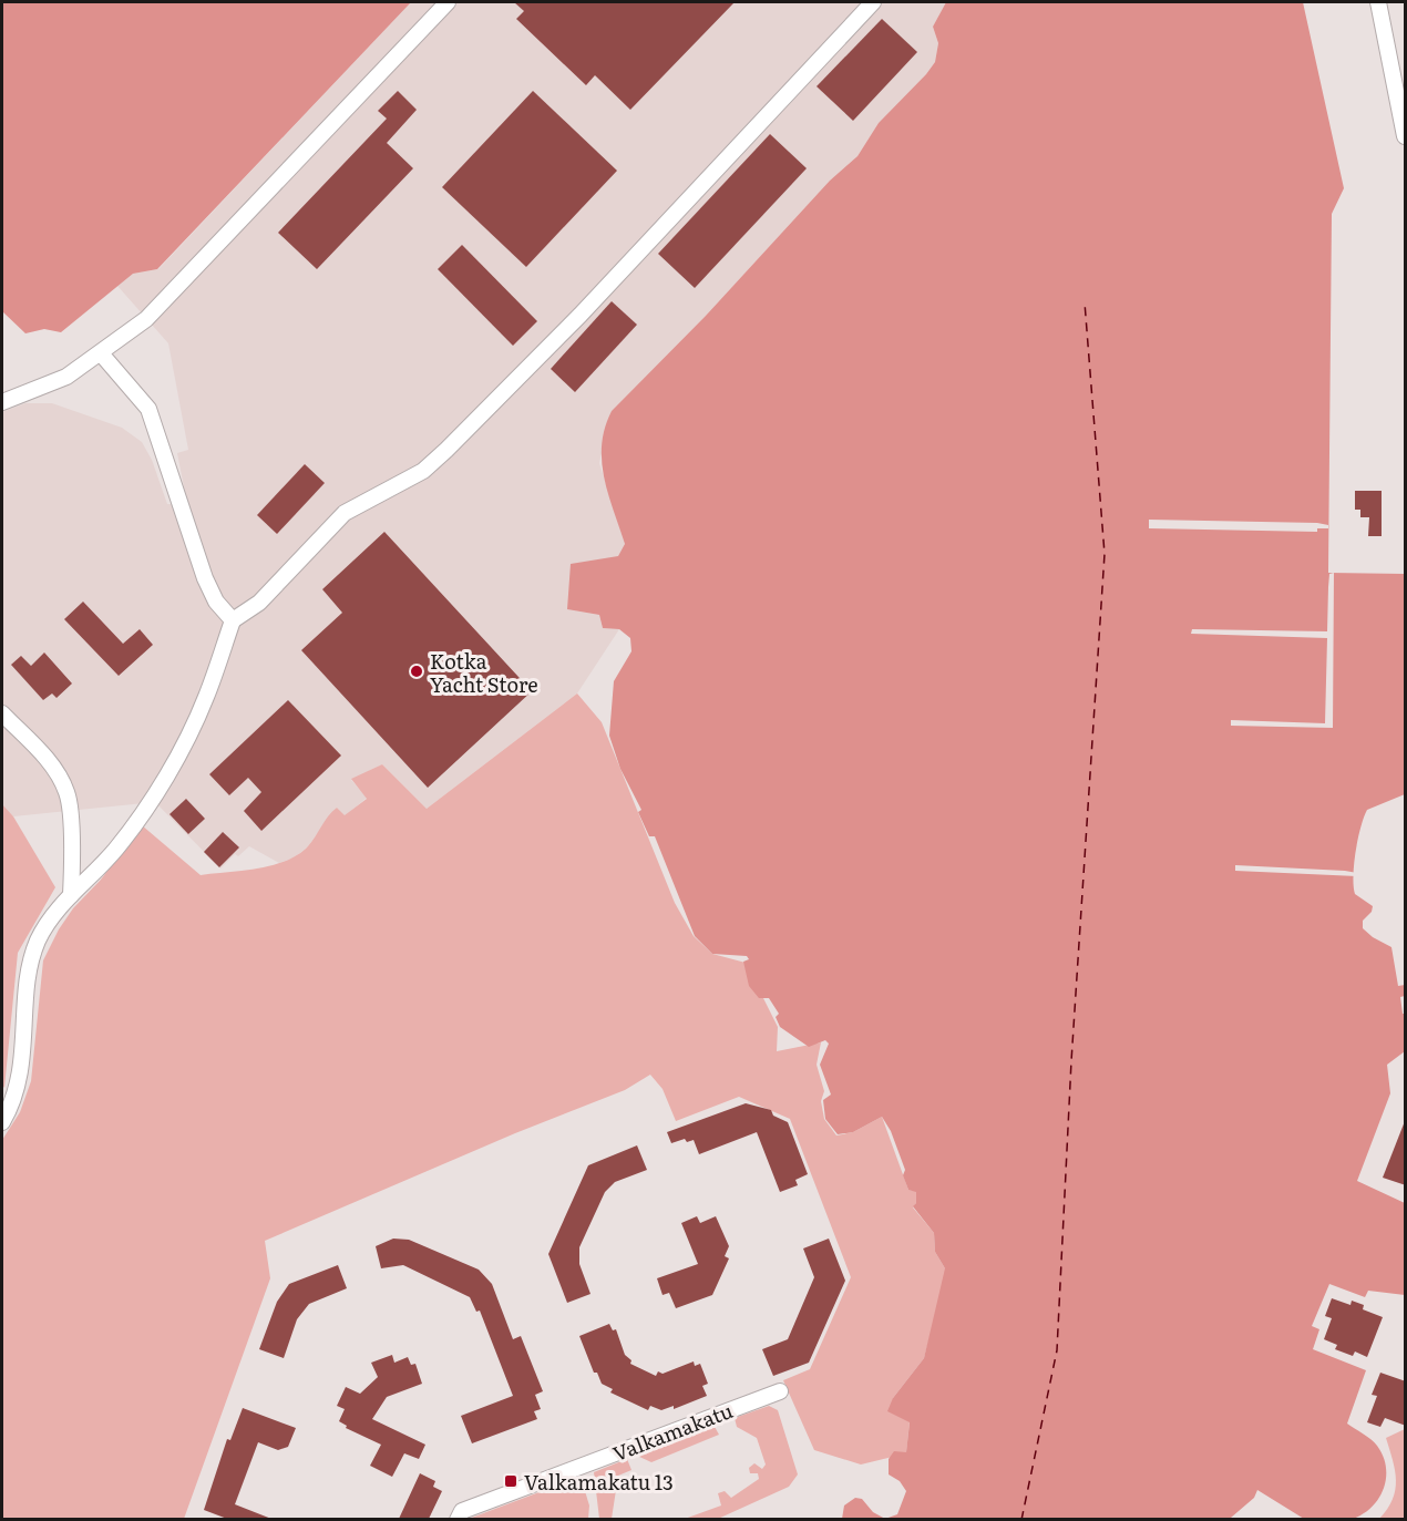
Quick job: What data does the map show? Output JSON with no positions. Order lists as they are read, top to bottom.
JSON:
{
  "streets": {
    "street": ["Valkamakatu"]
  },
  "places": {
    "other": ["Kotka Yacht Store"],
    "transit": ["Valkamakatu 13"]
  }
}
